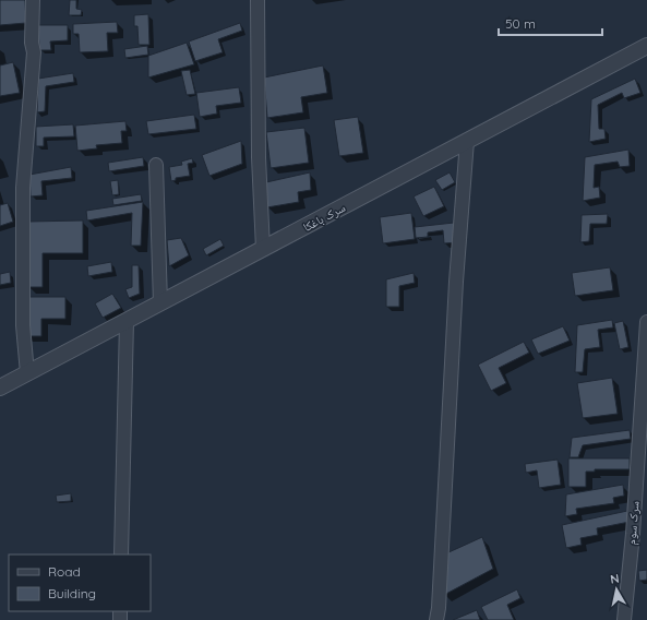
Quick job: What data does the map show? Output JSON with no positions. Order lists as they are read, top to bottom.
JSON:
{
  "streets": {
    "street": ["سرک باغکا", "سرک سوم"]
  },
  "legend": ["Road", "Building"],
  "scale_bar": "50 m",
  "north": "top"
}
